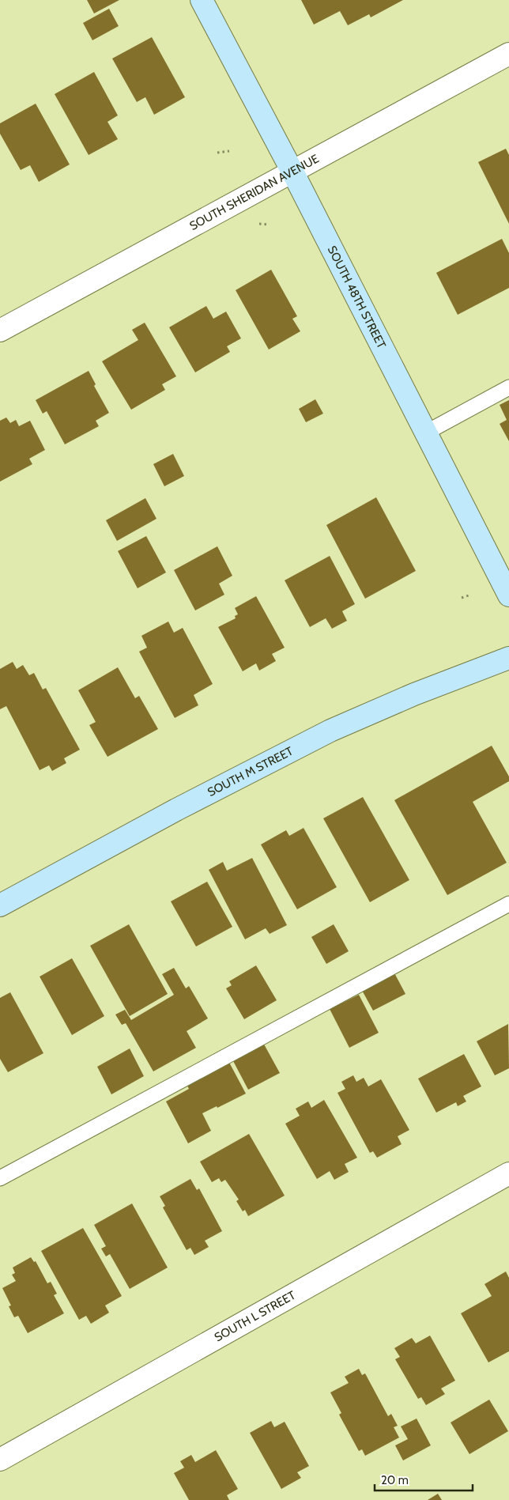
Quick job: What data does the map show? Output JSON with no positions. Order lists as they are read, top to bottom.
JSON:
{
  "streets": {
    "main road": ["SOUTH 48TH STREET", "SOUTH M STREET"],
    "street": ["SOUTH SHERIDAN AVENUE", "SOUTH L STREET"]
  },
  "crossings": [
    ["SOUTH SHERIDAN AVENUE", "SOUTH 48TH STREET"]
  ],
  "scale_bar": "20 m"
}
